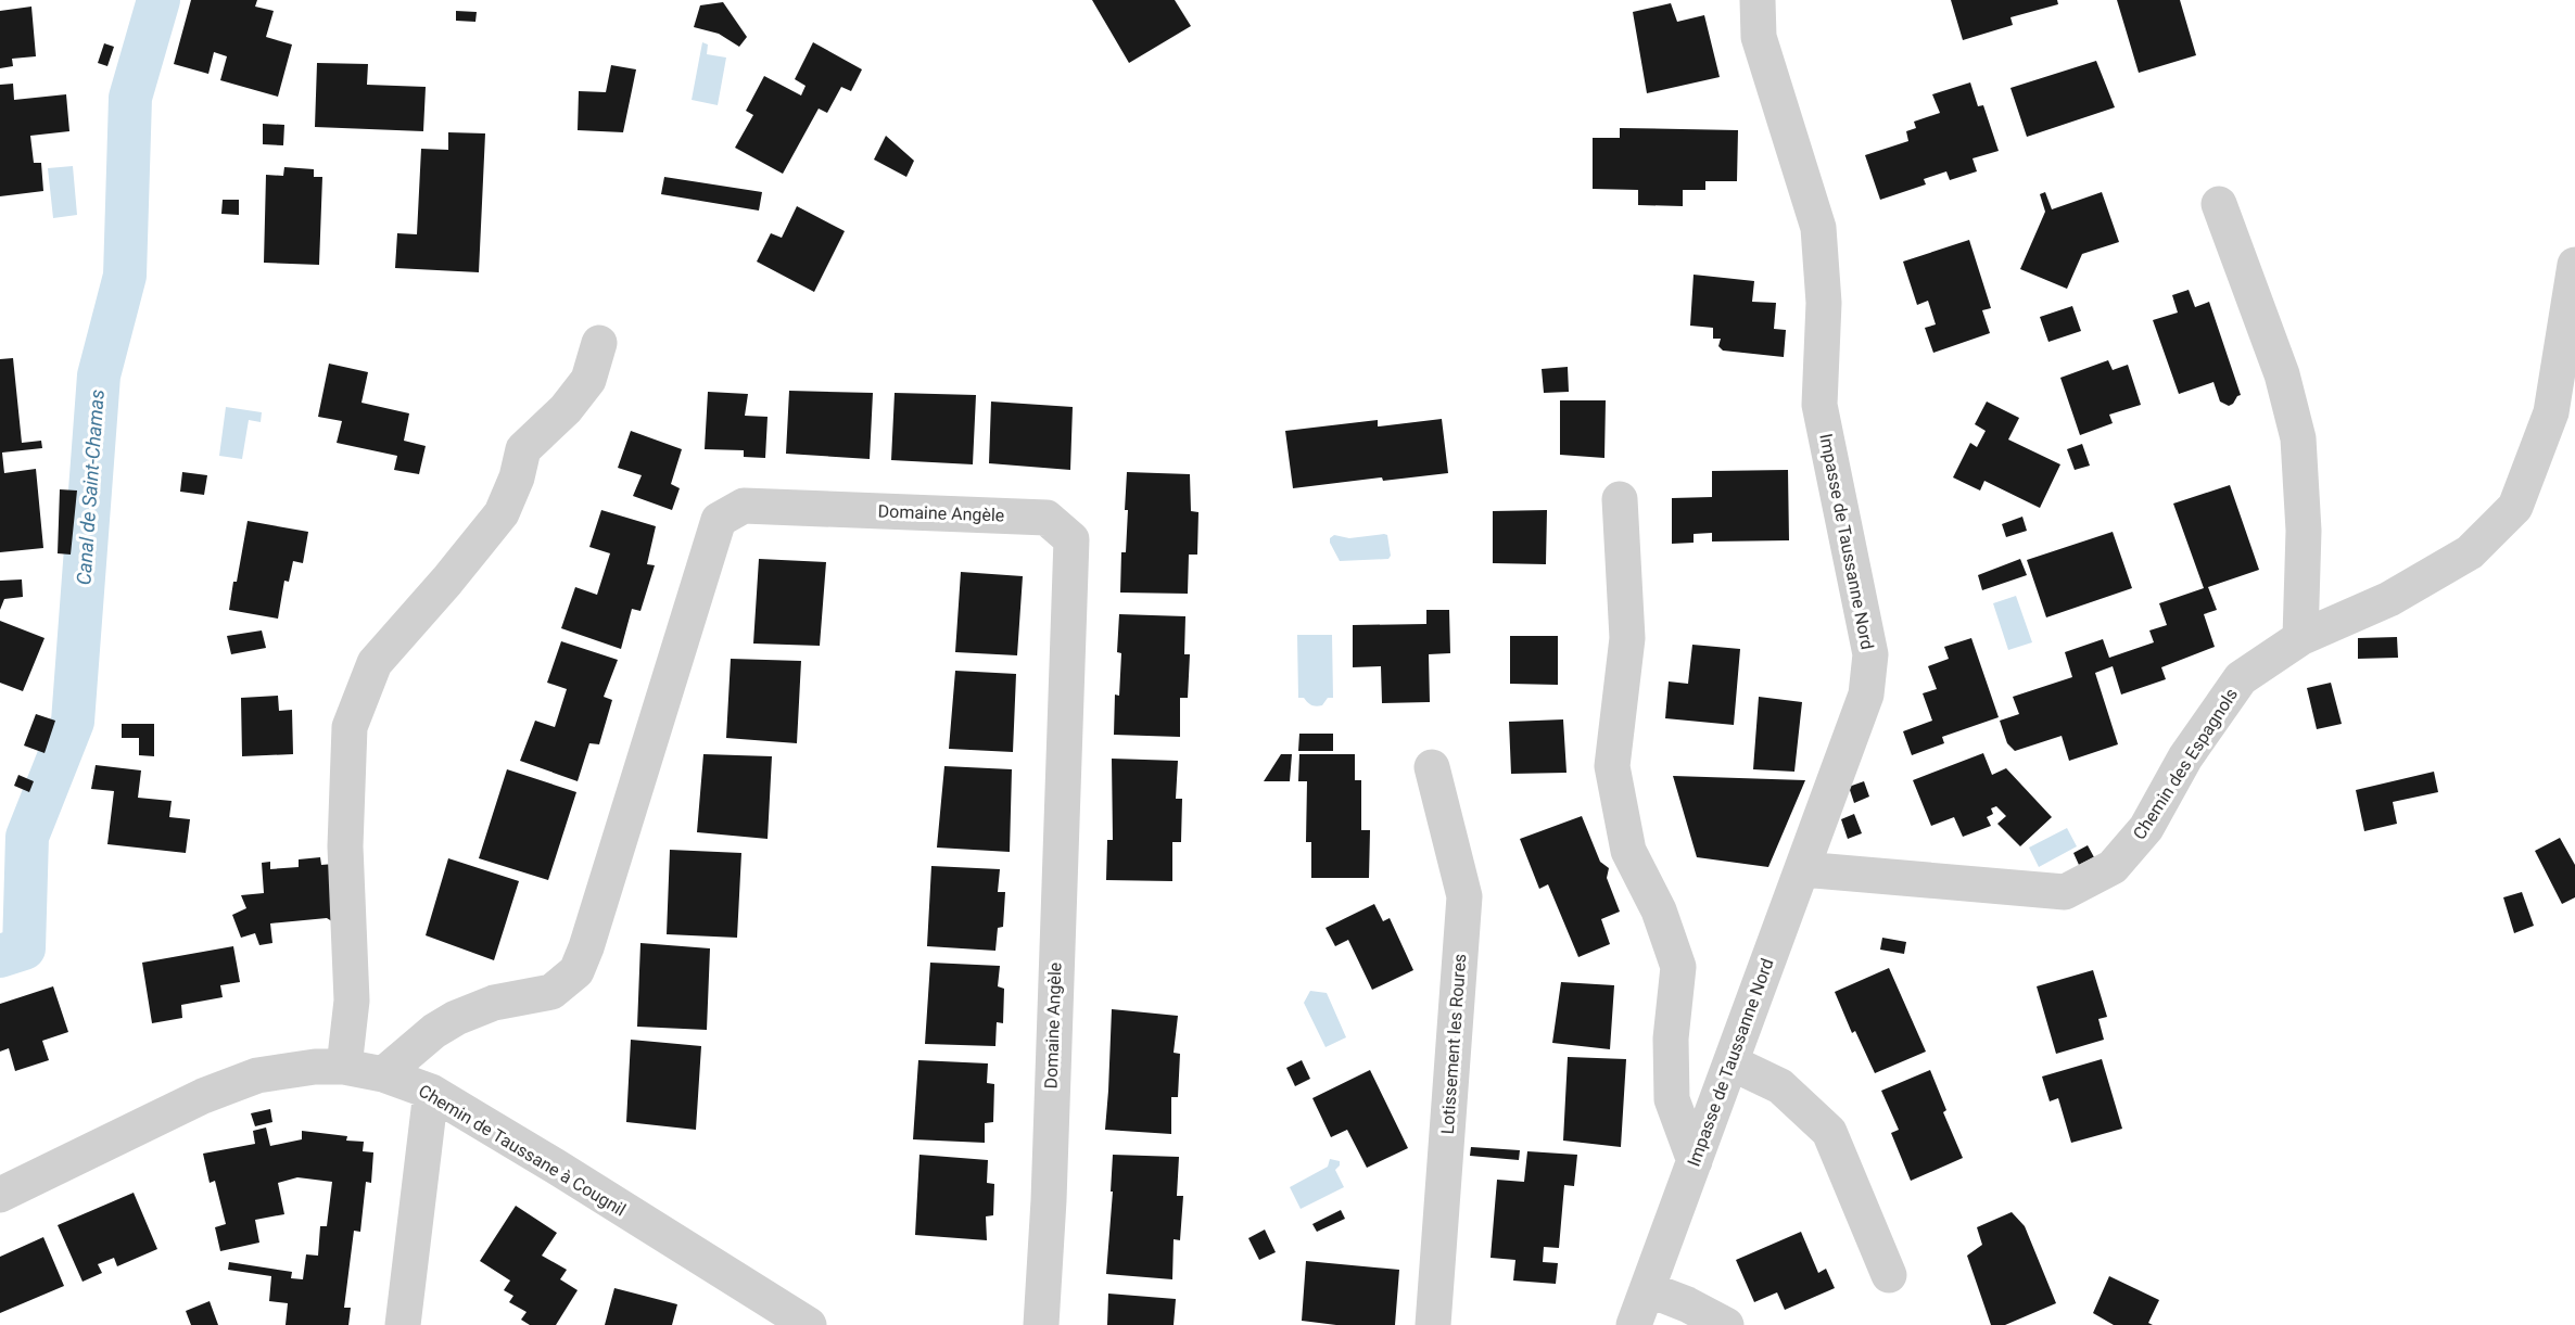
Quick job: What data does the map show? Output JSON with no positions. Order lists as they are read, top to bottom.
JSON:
{
  "streets": {
    "street": [
      "Domaine Angèle",
      "Impasse de Taussanne Nord",
      "Chemin des Espagnols",
      "Lotissement les Roures",
      "Chemin de Taussane à Cougnil"
    ]
  },
  "crossings": [
    ["Domaine Angèle", "Chemin de Taussane à Cougnil"],
    ["Impasse de Taussanne Nord", "Chemin des Espagnols"]
  ],
  "water": ["Canal de Saint-Chamas"]
}
